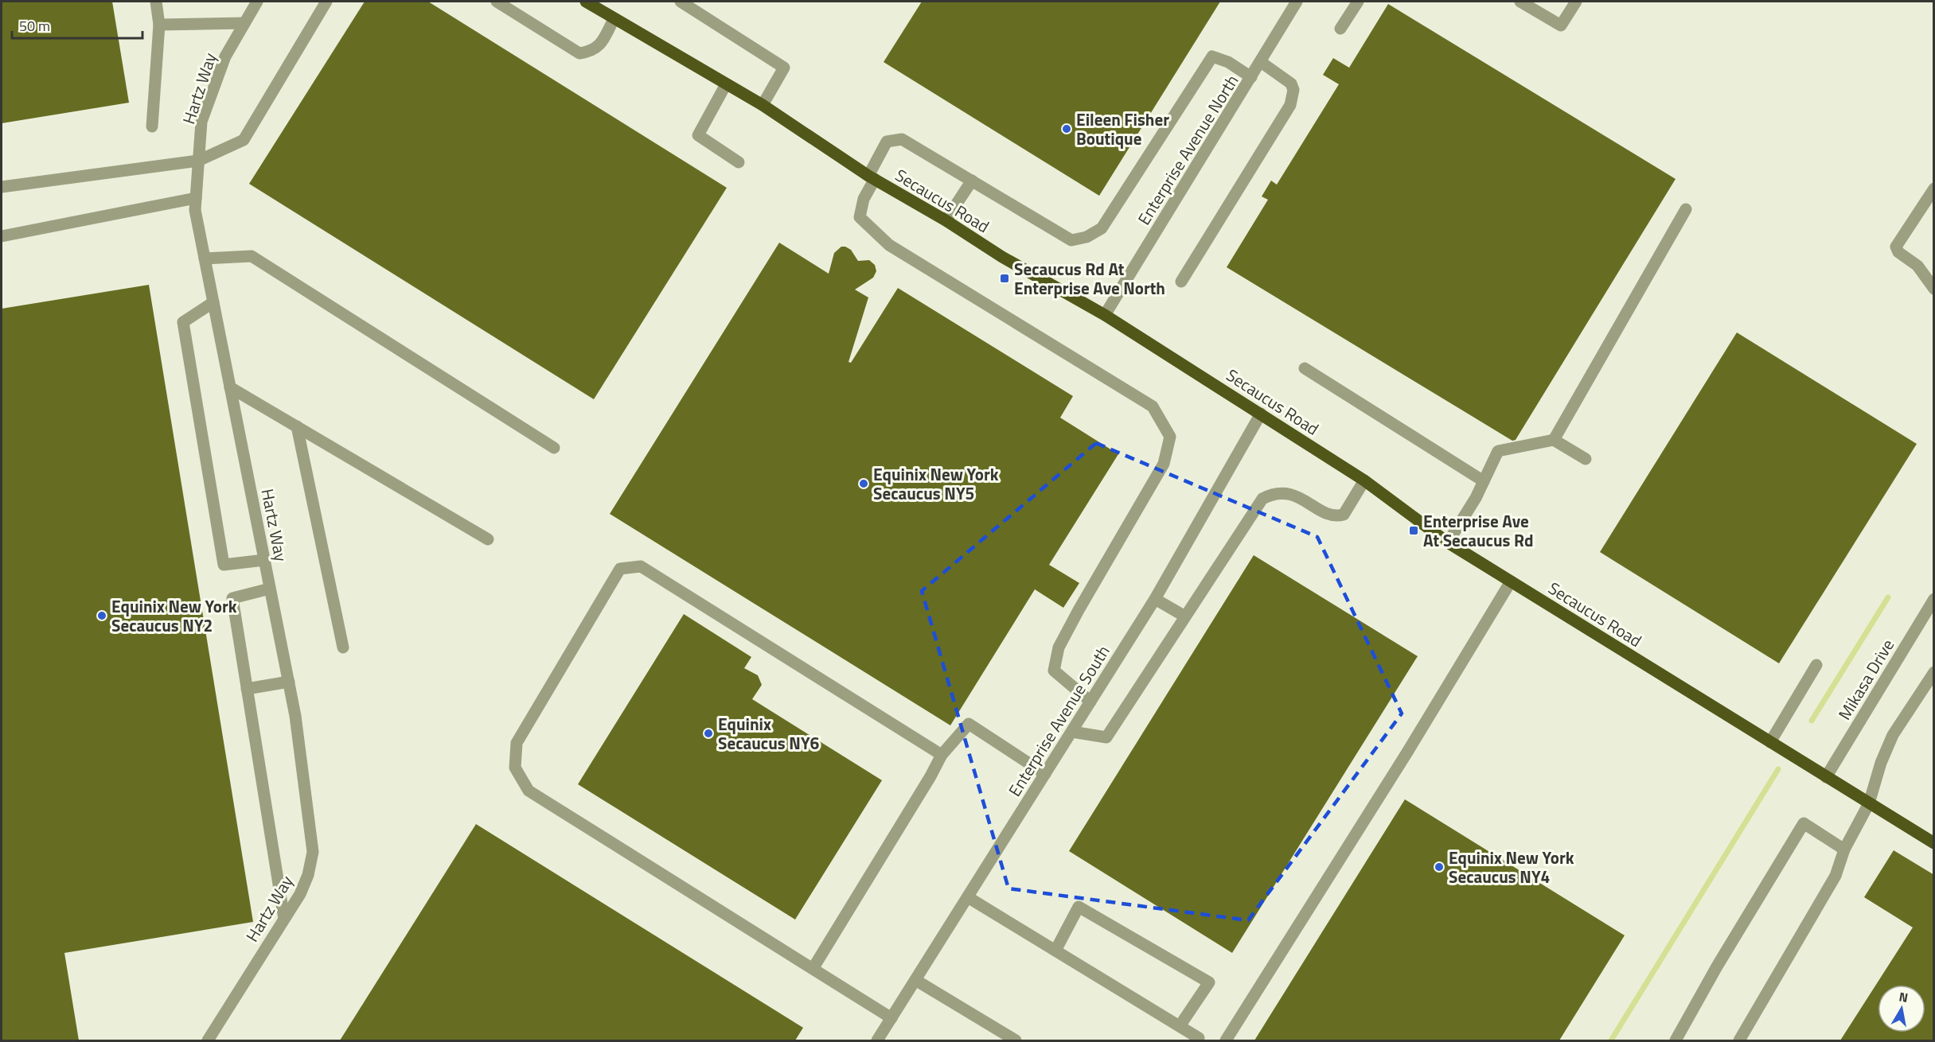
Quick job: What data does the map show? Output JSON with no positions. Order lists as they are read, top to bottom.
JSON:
{
  "streets": {
    "main road": ["Secaucus Road"],
    "street": [
      "Hartz Way",
      "Enterprise Avenue North",
      "Mikasa Drive",
      "Enterprise Avenue South"
    ]
  },
  "crossings": [
    ["Enterprise Avenue North", "Secaucus Road"],
    ["Secaucus Road", "Mikasa Drive"],
    ["Secaucus Road", "Enterprise Avenue South"]
  ],
  "places": {
    "other": [
      "Eileen Fisher Boutique",
      "Equinix New York Secaucus NY5",
      "Equinix New York Secaucus NY2",
      "Equinix Secaucus NY6",
      "Equinix New York Secaucus NY4"
    ],
    "transit": ["Secaucus Rd At Enterprise Ave North", "Enterprise Ave At Secaucus Rd"]
  },
  "scale_bar": "50 m",
  "north": "top"
}
